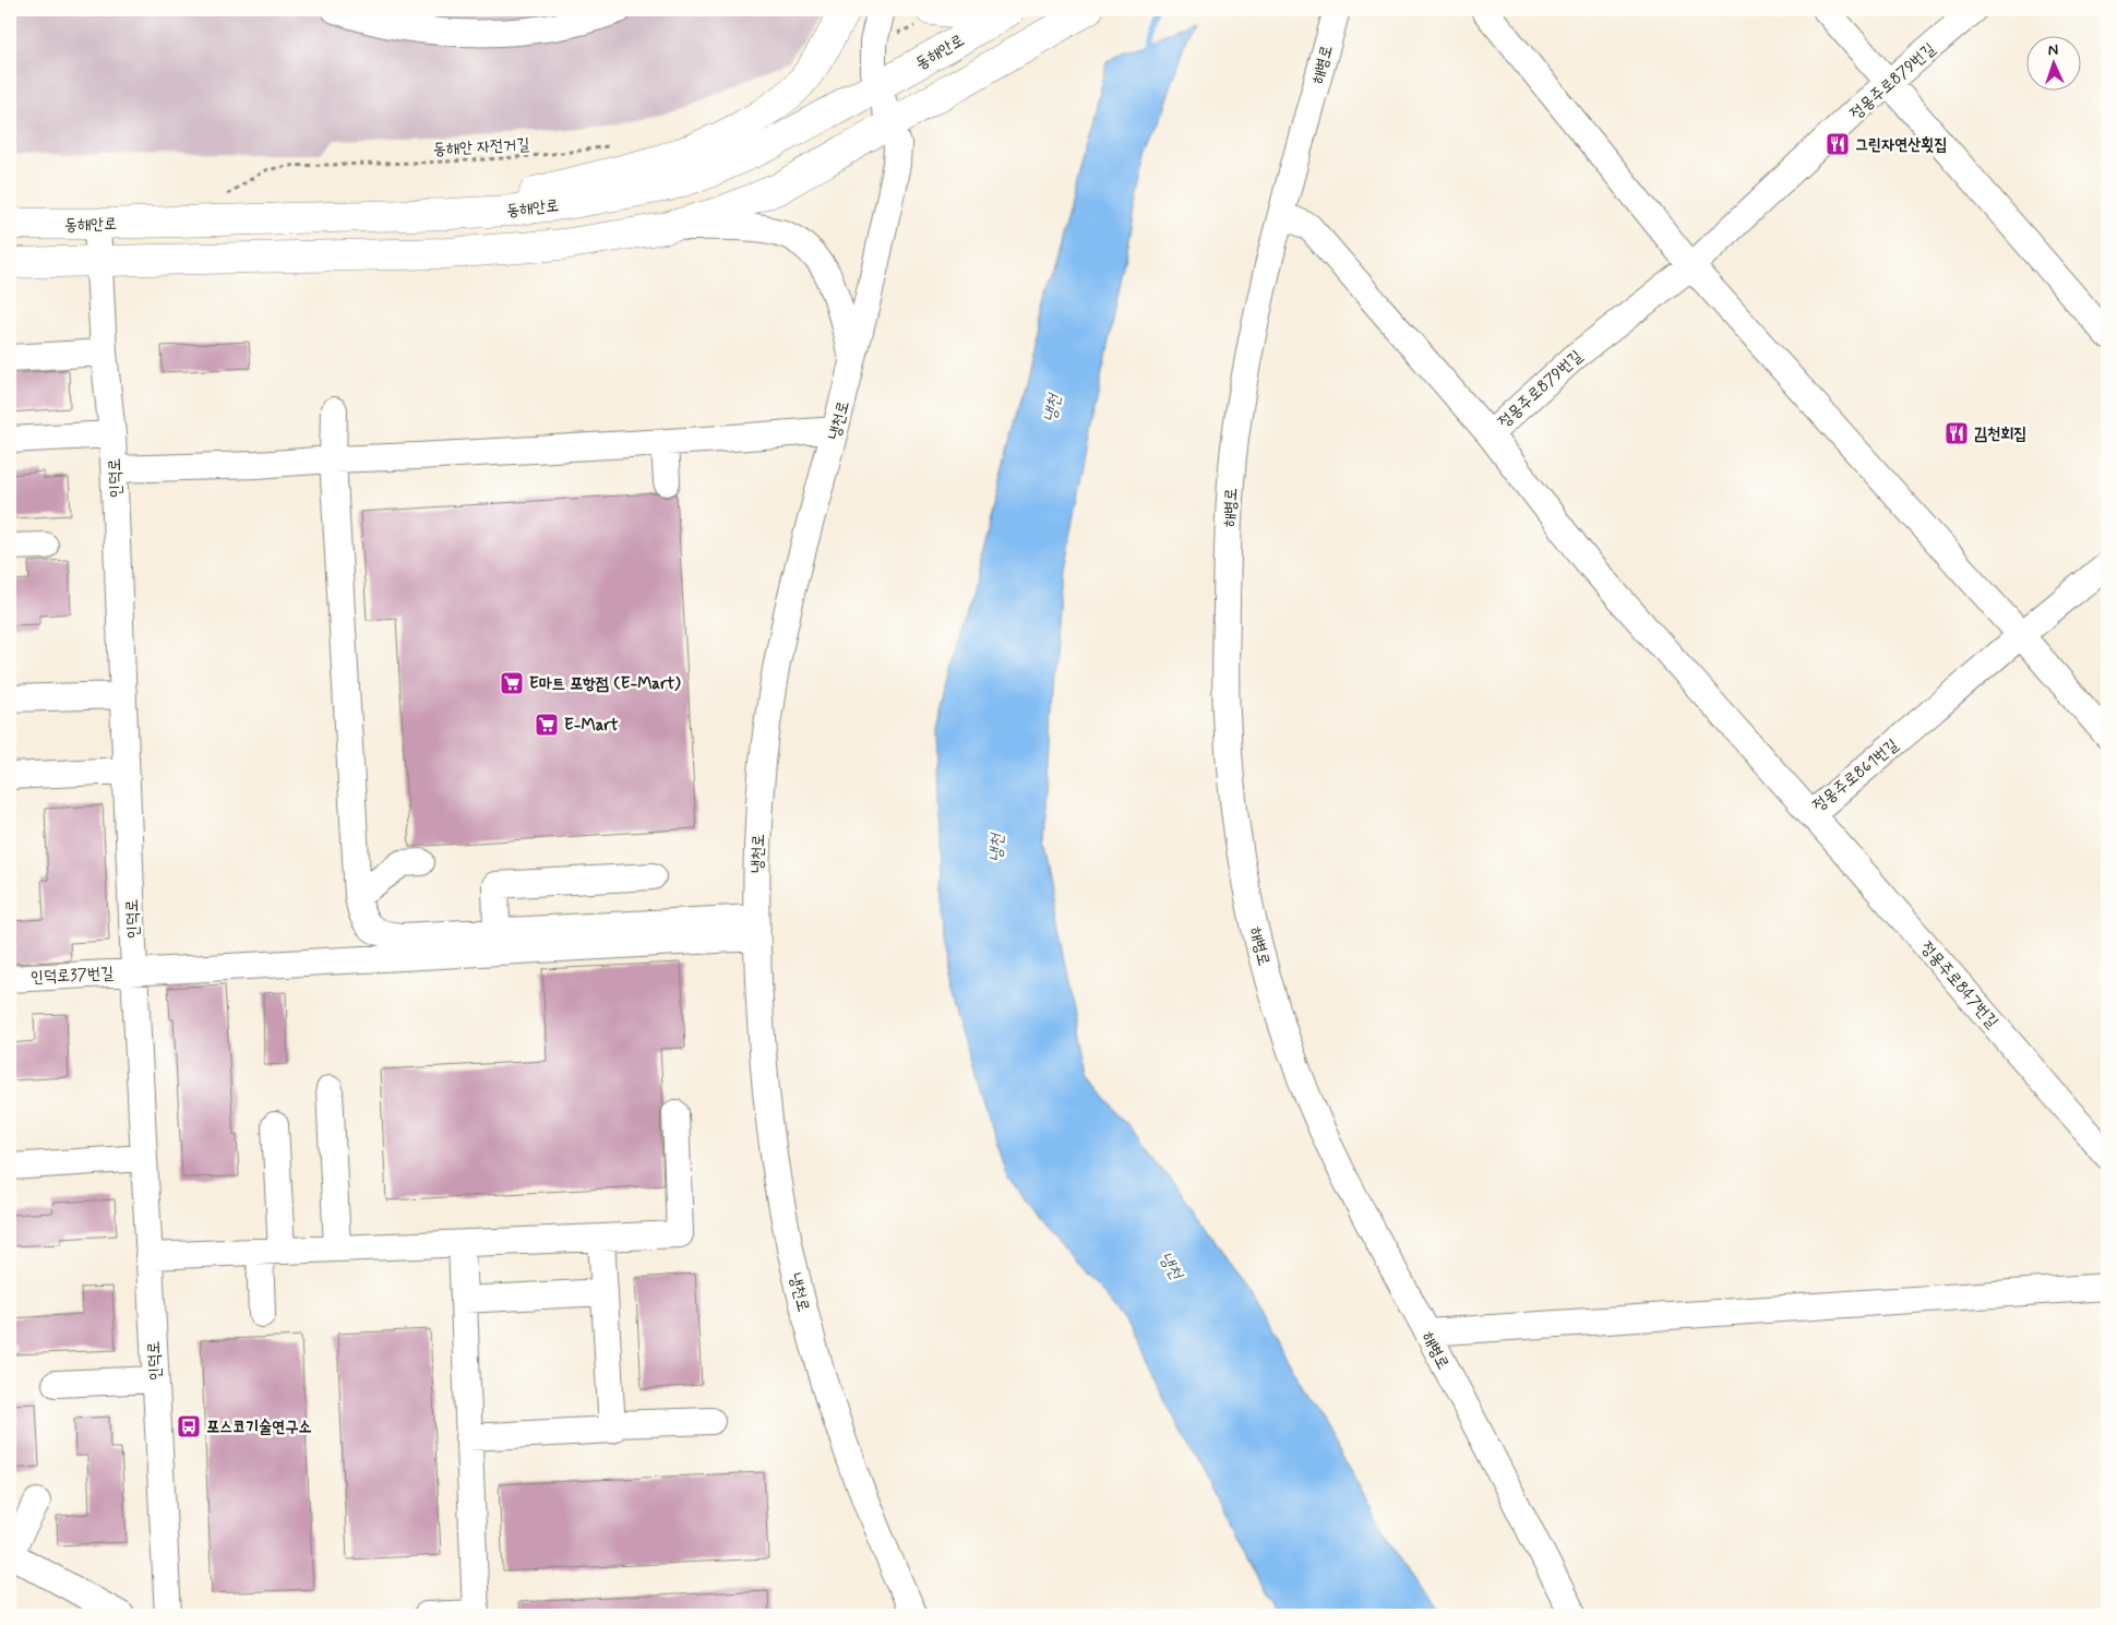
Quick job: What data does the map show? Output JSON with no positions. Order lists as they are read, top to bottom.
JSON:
{
  "streets": {
    "main road": ["동해안로"],
    "street": [
      "해병로",
      "정몽주로879번길",
      "냉천로",
      "인덕로",
      "정몽주로861번길",
      "인덕로37번길",
      "정몽주로847번길"
    ],
    "path": ["동해안 자전거길"]
  },
  "crossings": [
    ["동해안로", "냉천로"],
    ["동해안로", "인덕로"],
    ["정몽주로879번길", "정몽주로861번길"],
    ["냉천로", "인덕로37번길"],
    ["인덕로", "인덕로37번길"],
    ["정몽주로861번길", "정몽주로847번길"]
  ],
  "water": ["냉천"],
  "places": {
    "restaurant": ["그린자연산횟집", "김천회집"],
    "supermarket": ["E마트 포항점 (E-Mart)", "E-Mart"],
    "bus stop": ["포스코기술연구소"]
  },
  "north": "top"
}
